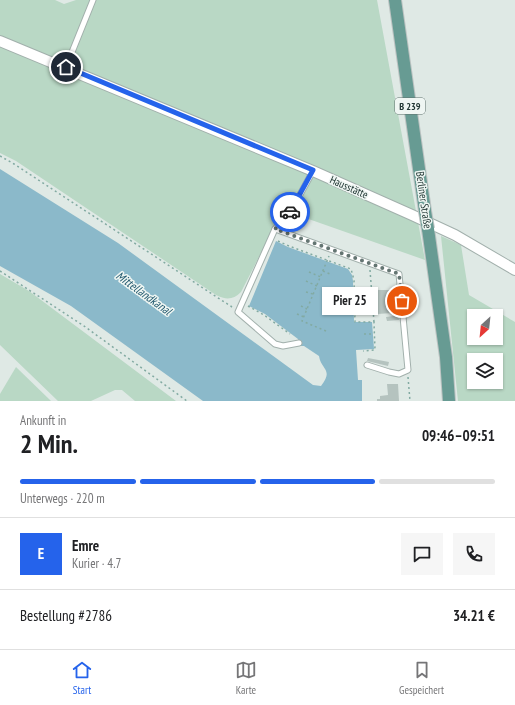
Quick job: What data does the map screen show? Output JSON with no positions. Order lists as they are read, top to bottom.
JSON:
{
  "streets": {
    "main road": ["B 239", "Berliner Straße"],
    "street": ["Hausstätte"]
  },
  "water": ["Mittellandkanal"],
  "places": ["Pier 25"],
  "north": "bottom left",
  "page": {
    "bubble": "Pier 25",
    "heading": ["2 Min.", "Ankunft in", "09:46–09:51"],
    "panel": [
      "Emre",
      "Kurier · 4.7",
      "Bestellung #2786",
      "34.21 €"
    ],
    "bar": "Unterwegs · 220 m",
    "round": "E",
    "tabs": ["Start", "Karte", "Gespeichert"]
  }
}
